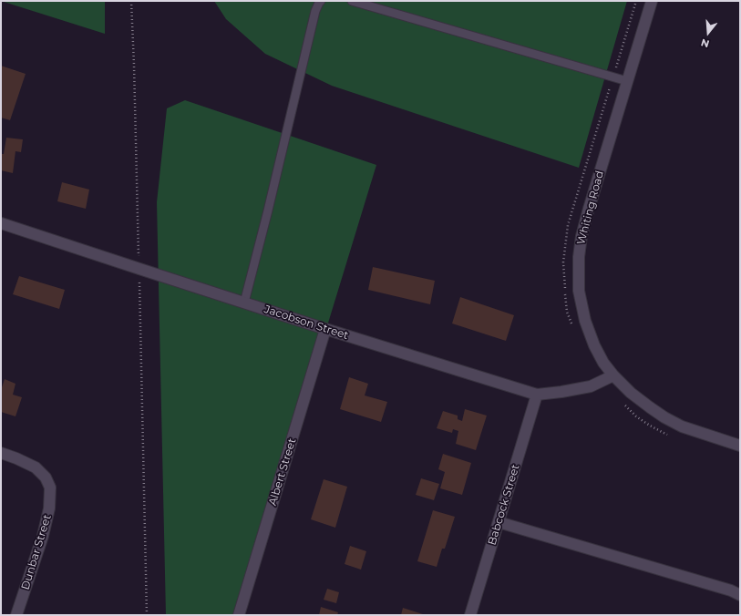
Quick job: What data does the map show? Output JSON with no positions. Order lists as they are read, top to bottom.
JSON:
{
  "streets": {
    "street": [
      "Whiting Road",
      "Jacobson Street",
      "Albert Street",
      "Babcock Street",
      "Dunbar Street"
    ]
  },
  "crossings": [
    ["Whiting Road", "Jacobson Street"],
    ["Jacobson Street", "Albert Street"],
    ["Jacobson Street", "Babcock Street"]
  ],
  "north": "bottom"
}
